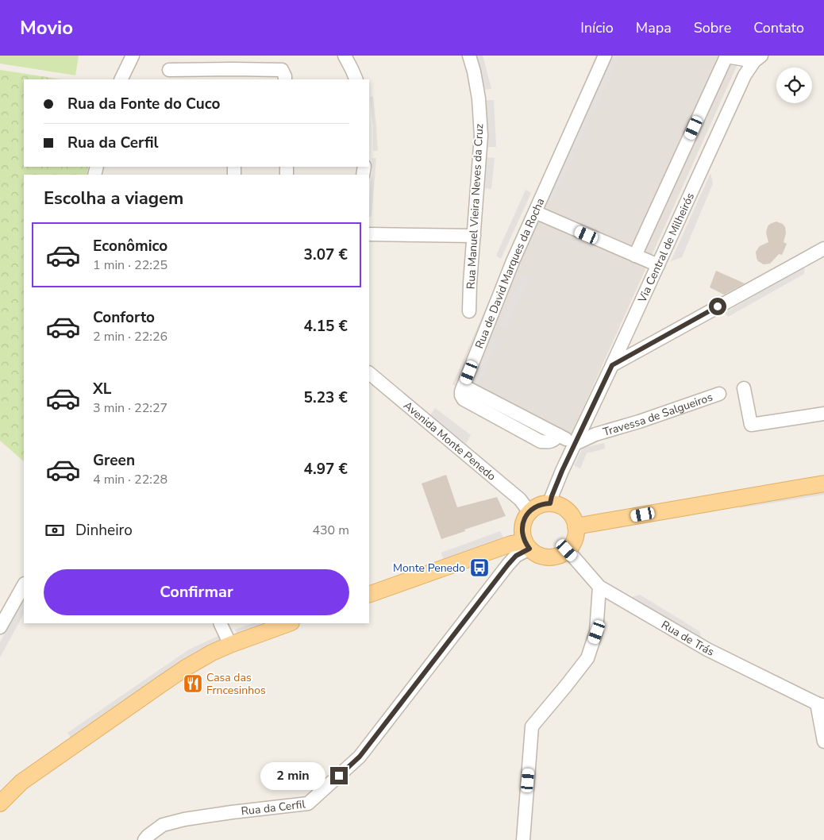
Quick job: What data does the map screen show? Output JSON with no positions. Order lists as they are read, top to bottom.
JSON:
{
  "streets": {
    "street": [
      "Rua Manuel Vieira Neves da Cruz",
      "Via Central de Milheirós",
      "Rua de David Marques da Rocha",
      "Travessa de Salgueiros",
      "Avenida Monte Penedo",
      "Rua de Trás",
      "Rua da Cerfil"
    ]
  },
  "crossings": [
    ["Via Central de Milheirós", "Rua de David Marques da Rocha"],
    ["Via Central de Milheirós", "Travessa de Salgueiros"],
    ["Via Central de Milheirós", "Avenida Monte Penedo"],
    ["Via Central de Milheirós", "Rua de Trás"],
    ["Via Central de Milheirós", "Rua da Cerfil"],
    ["Rua de David Marques da Rocha", "Travessa de Salgueiros"],
    ["Avenida Monte Penedo", "Rua de Trás"],
    ["Avenida Monte Penedo", "Rua da Cerfil"],
    ["Rua de Trás", "Rua da Cerfil"]
  ],
  "places": {
    "bus stop": ["Monte Penedo"],
    "restaurant": ["Casa das Frncesinhos"]
  },
  "page": {
    "header": "Movio",
    "nav": [
      "Início",
      "Mapa",
      "Sobre",
      "Contato"
    ],
    "banner": ["Rua da Fonte do Cuco", "Rua da Cerfil"],
    "heading": "Escolha a viagem",
    "list": [
      {
        "name": "Econômico",
        "note": "1 min · 22:25",
        "value": "3.07 €"
      },
      {
        "name": "Conforto",
        "note": "2 min · 22:26",
        "value": "4.15 €"
      },
      {
        "name": "XL",
        "note": "3 min · 22:27",
        "value": "5.23 €"
      },
      {
        "name": "Green",
        "note": "4 min · 22:28",
        "value": "4.97 €"
      }
    ],
    "pay": ["Dinheiro", "430 m"],
    "buttons": "Confirmar",
    "bubble": "2 min"
  }
}
